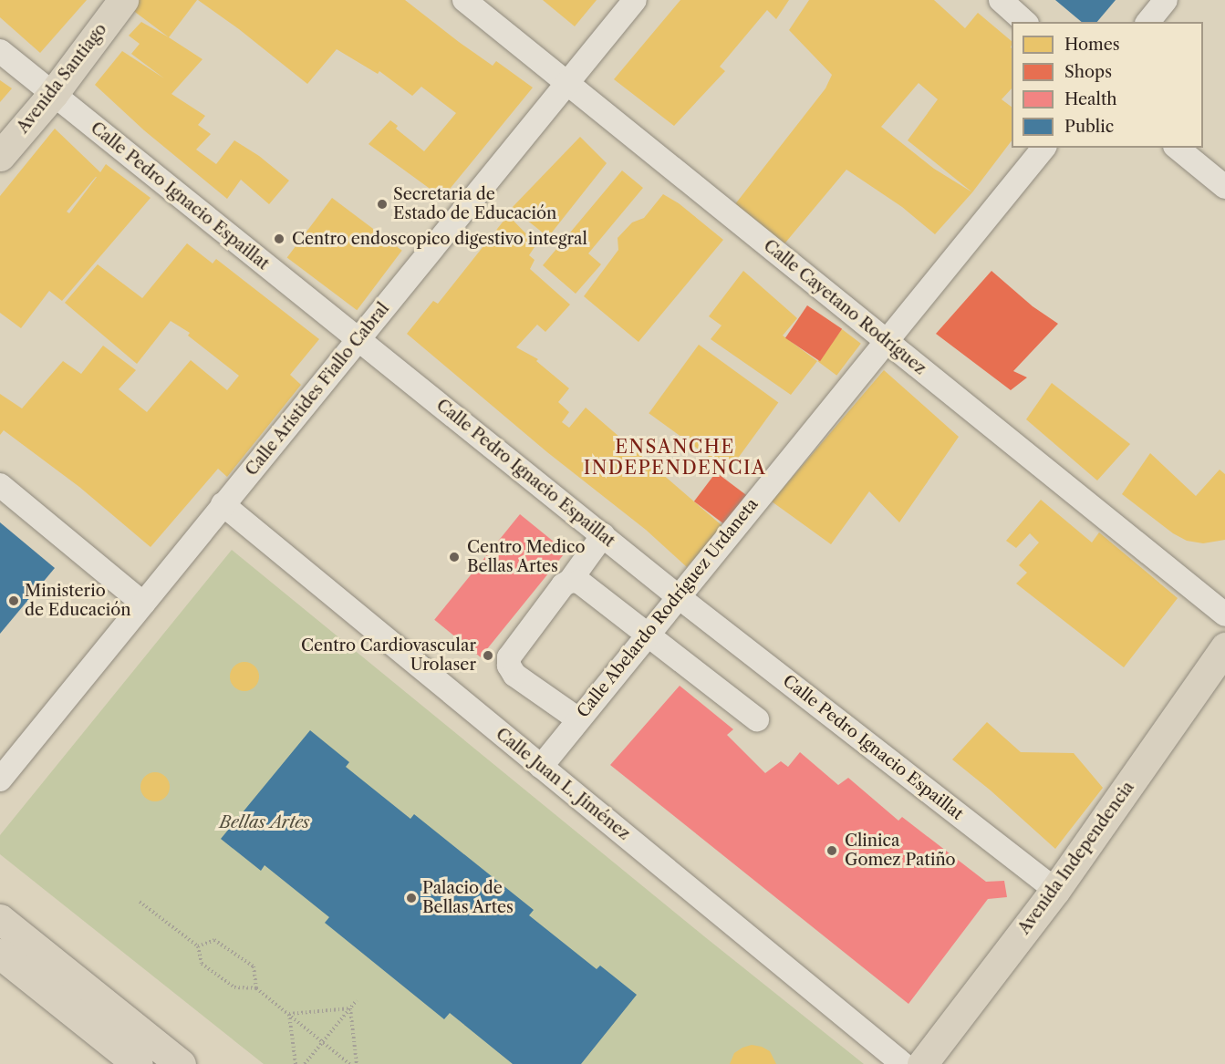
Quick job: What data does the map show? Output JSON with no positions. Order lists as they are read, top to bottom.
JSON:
{
  "streets": {
    "main road": ["Avenida Santiago", "Avenida Independencia"],
    "street": [
      "Calle Pedro Ignacio Espaillat",
      "Calle Cayetano Rodríguez",
      "Calle Arístides Fiallo Cabral",
      "Calle Abelardo Rodríguez Urdaneta",
      "Calle Juan L. Jiménez"
    ]
  },
  "crossings": [
    ["Avenida Santiago", "Calle Pedro Ignacio Espaillat"],
    ["Calle Pedro Ignacio Espaillat", "Calle Arístides Fiallo Cabral"],
    ["Calle Pedro Ignacio Espaillat", "Calle Abelardo Rodríguez Urdaneta"],
    ["Calle Pedro Ignacio Espaillat", "Avenida Independencia"],
    ["Calle Cayetano Rodríguez", "Calle Arístides Fiallo Cabral"],
    ["Calle Cayetano Rodríguez", "Calle Abelardo Rodríguez Urdaneta"],
    ["Calle Arístides Fiallo Cabral", "Calle Juan L. Jiménez"],
    ["Calle Abelardo Rodríguez Urdaneta", "Calle Juan L. Jiménez"]
  ],
  "districts": ["ENSANCHE INDEPENDENCIA"],
  "parks": ["Bellas Artes"],
  "places": [
    "Secretaria de Estado de Educación",
    "Centro endoscopico digestivo integral",
    "Centro Medico Bellas Artes",
    "Ministerio de Educación",
    "Centro Cardiovascular Urolaser",
    "Clinica Gomez Patiño",
    "Palacio de Bellas Artes"
  ],
  "legend": [
    "Homes",
    "Shops",
    "Health",
    "Public"
  ]
}
